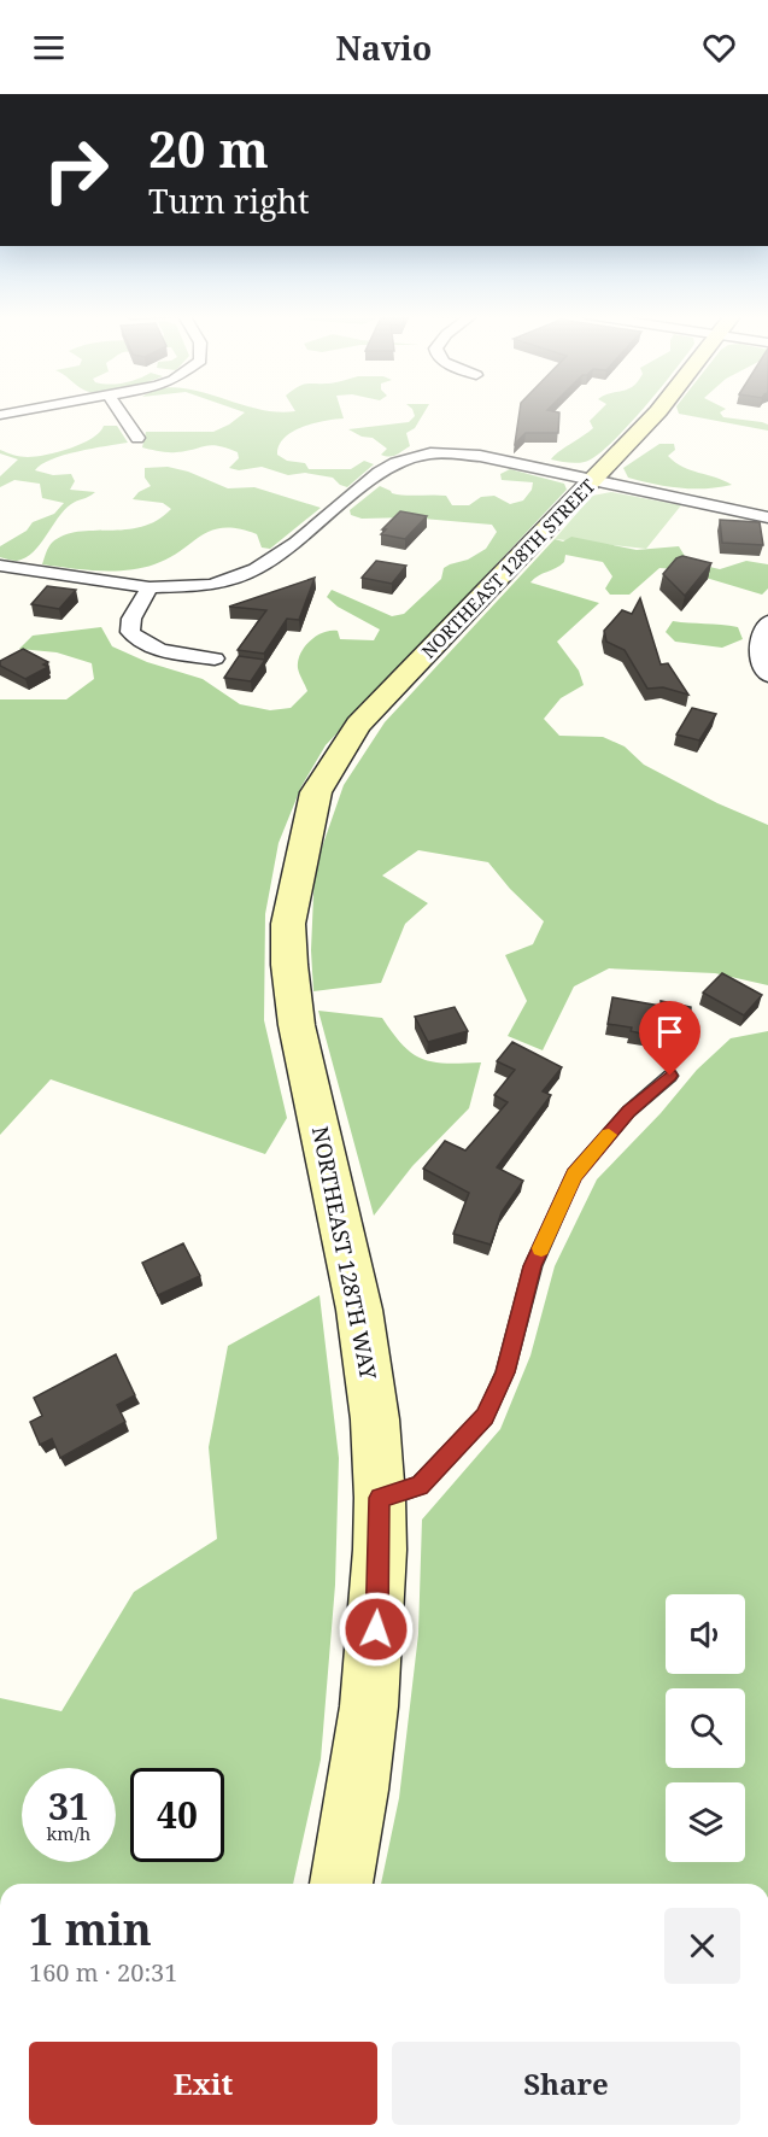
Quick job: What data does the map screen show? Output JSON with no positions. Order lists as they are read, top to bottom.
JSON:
{
  "streets": {
    "street": ["NORTHEAST 128TH STREET", "NORTHEAST 128TH WAY"]
  },
  "crossings": [
    ["NORTHEAST 128TH STREET", "NORTHEAST 128TH WAY"]
  ],
  "page": {
    "header": "Navio",
    "turn": ["20 m", "Turn right"],
    "speed": "31 km/h",
    "limit": "40",
    "heading": ["1 min", "160 m · 20:31"],
    "buttons": ["Exit", "Share"]
  }
}
